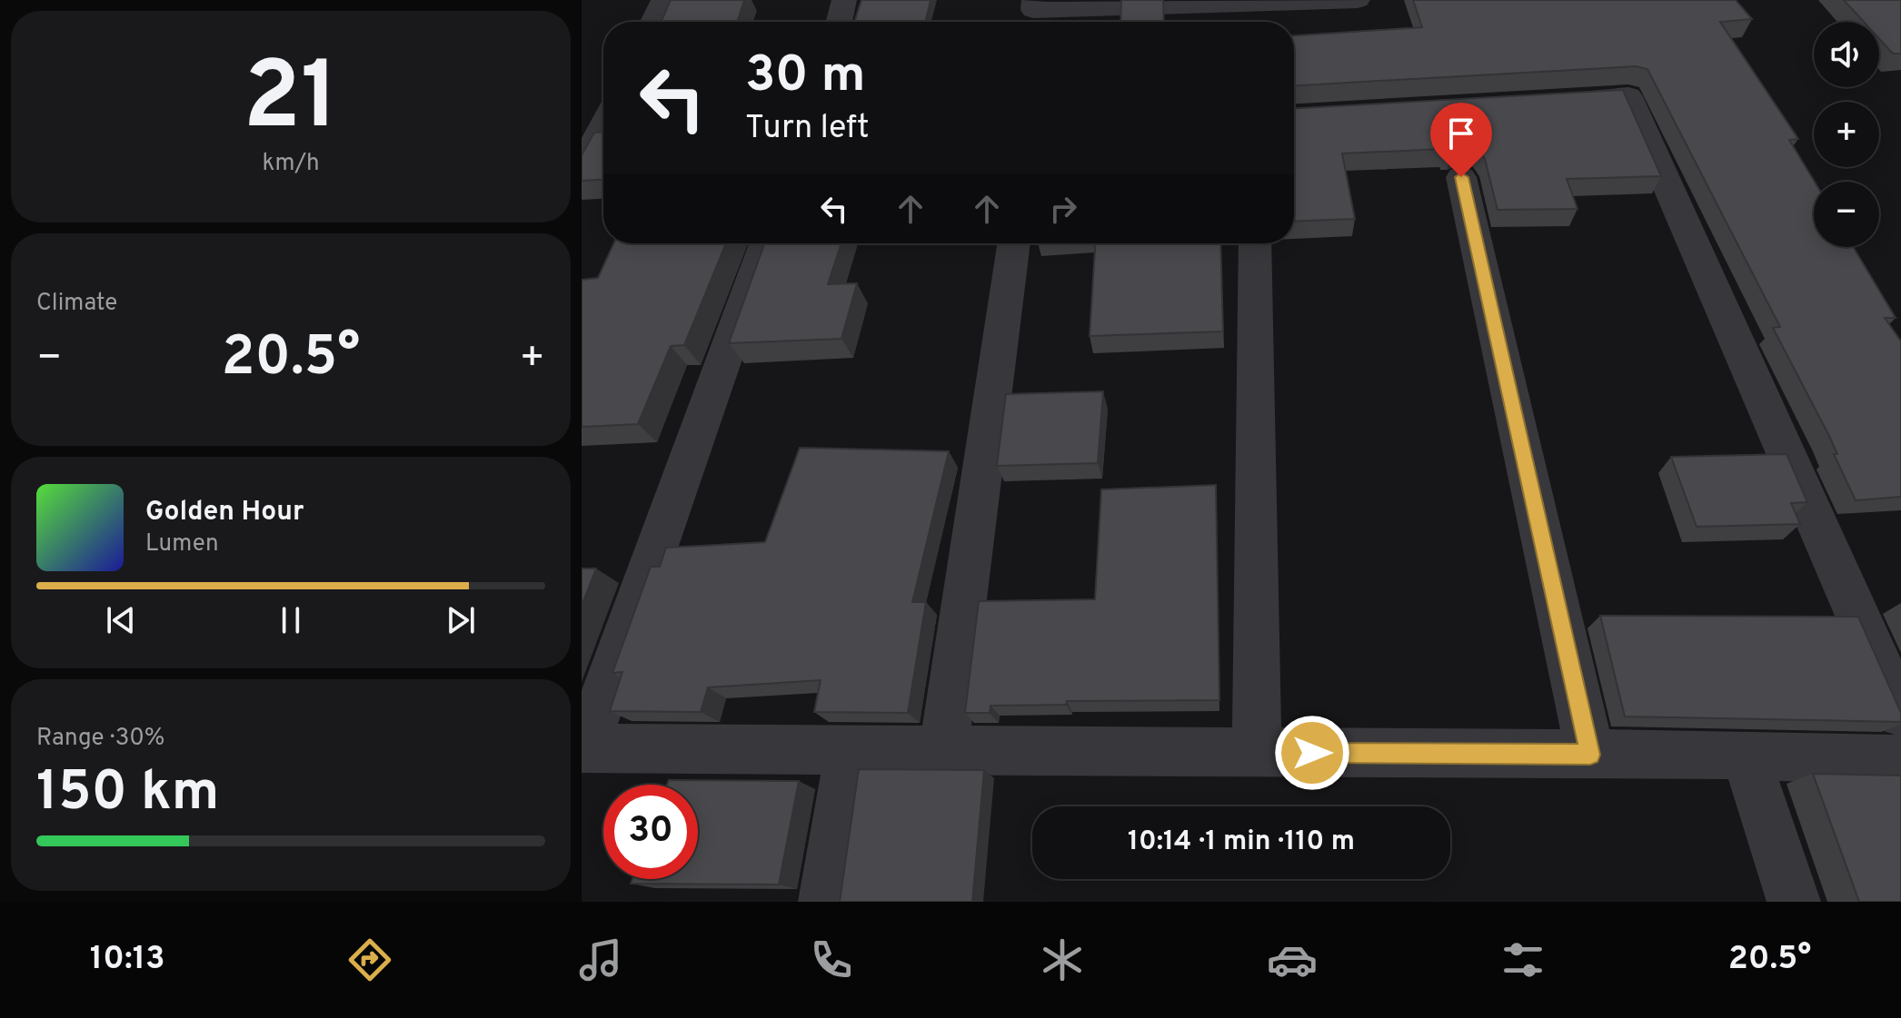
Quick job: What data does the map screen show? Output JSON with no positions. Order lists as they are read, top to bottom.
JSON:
{
  "page": {
    "tile": [
      ["21", "km/h"],
      "Climate",
      ["Range · 30%", "150 km"]
    ],
    "map_buttons": ["+", "−"],
    "turn": ["30 m", "Turn left"],
    "heat": ["−", "20.5°", "+"],
    "song": ["Golden Hour", "Lumen"],
    "limit": "30",
    "trip": "10:14 · 1 min · 110 m",
    "tabs": ["10:13", "20.5°"]
  }
}
